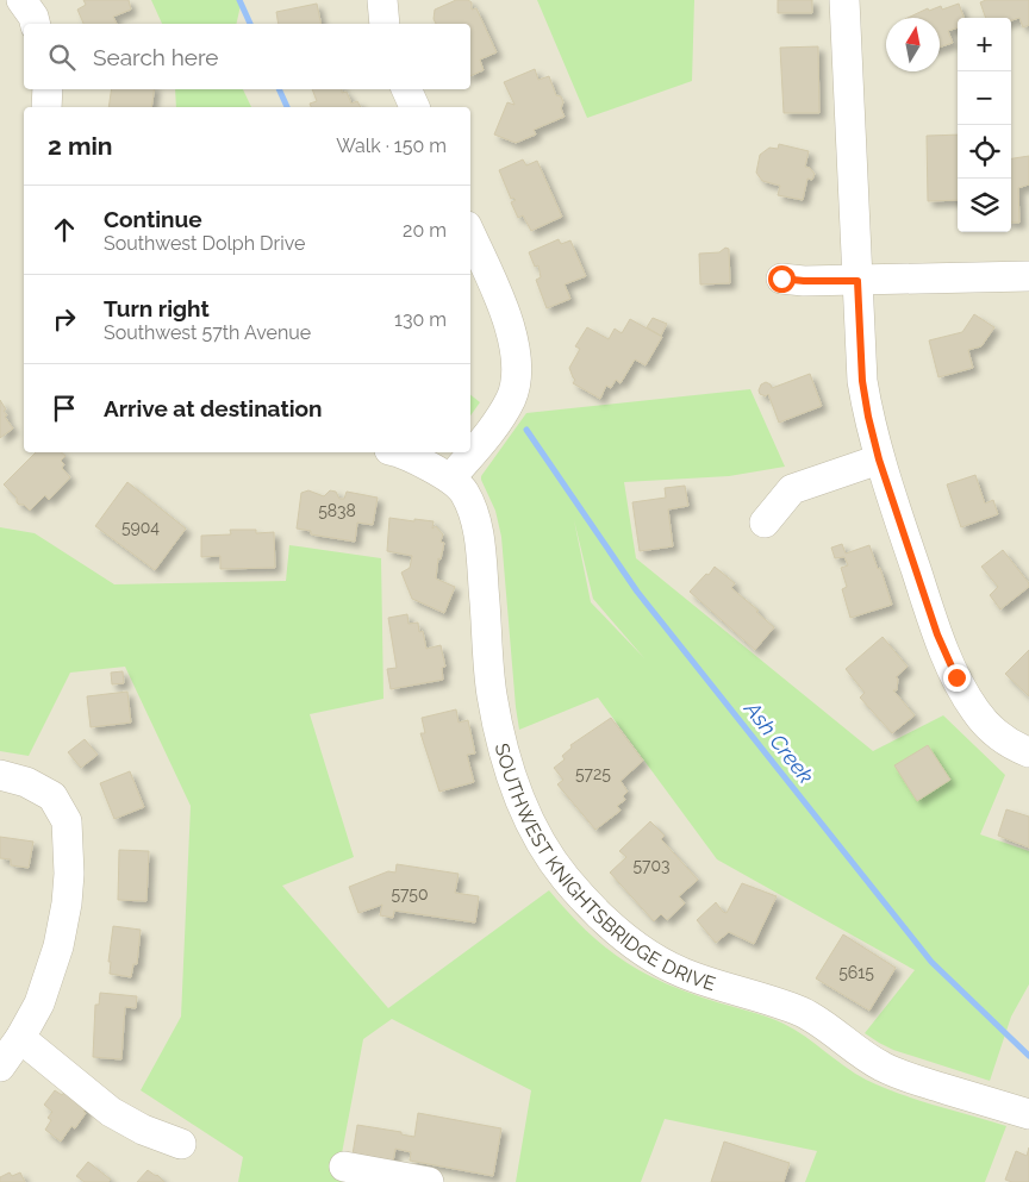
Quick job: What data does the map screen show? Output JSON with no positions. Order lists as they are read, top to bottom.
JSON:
{
  "streets": {
    "street": ["SOUTHWEST KNIGHTSBRIDGE DRIVE"]
  },
  "water": ["Ash Creek"],
  "house_numbers": [
    "5838",
    "5904",
    "5725",
    "5703",
    "5750",
    "5615"
  ],
  "north": "top",
  "page": {
    "map_buttons": ["+", "−"],
    "search": "Search here",
    "heading": ["2 min", "Walk · 150 m"],
    "list": [
      ["Continue", "Southwest Dolph Drive", "20 m"],
      ["Turn right", "Southwest 57th Avenue", "130 m"],
      "Arrive at destination"
    ]
  }
}
